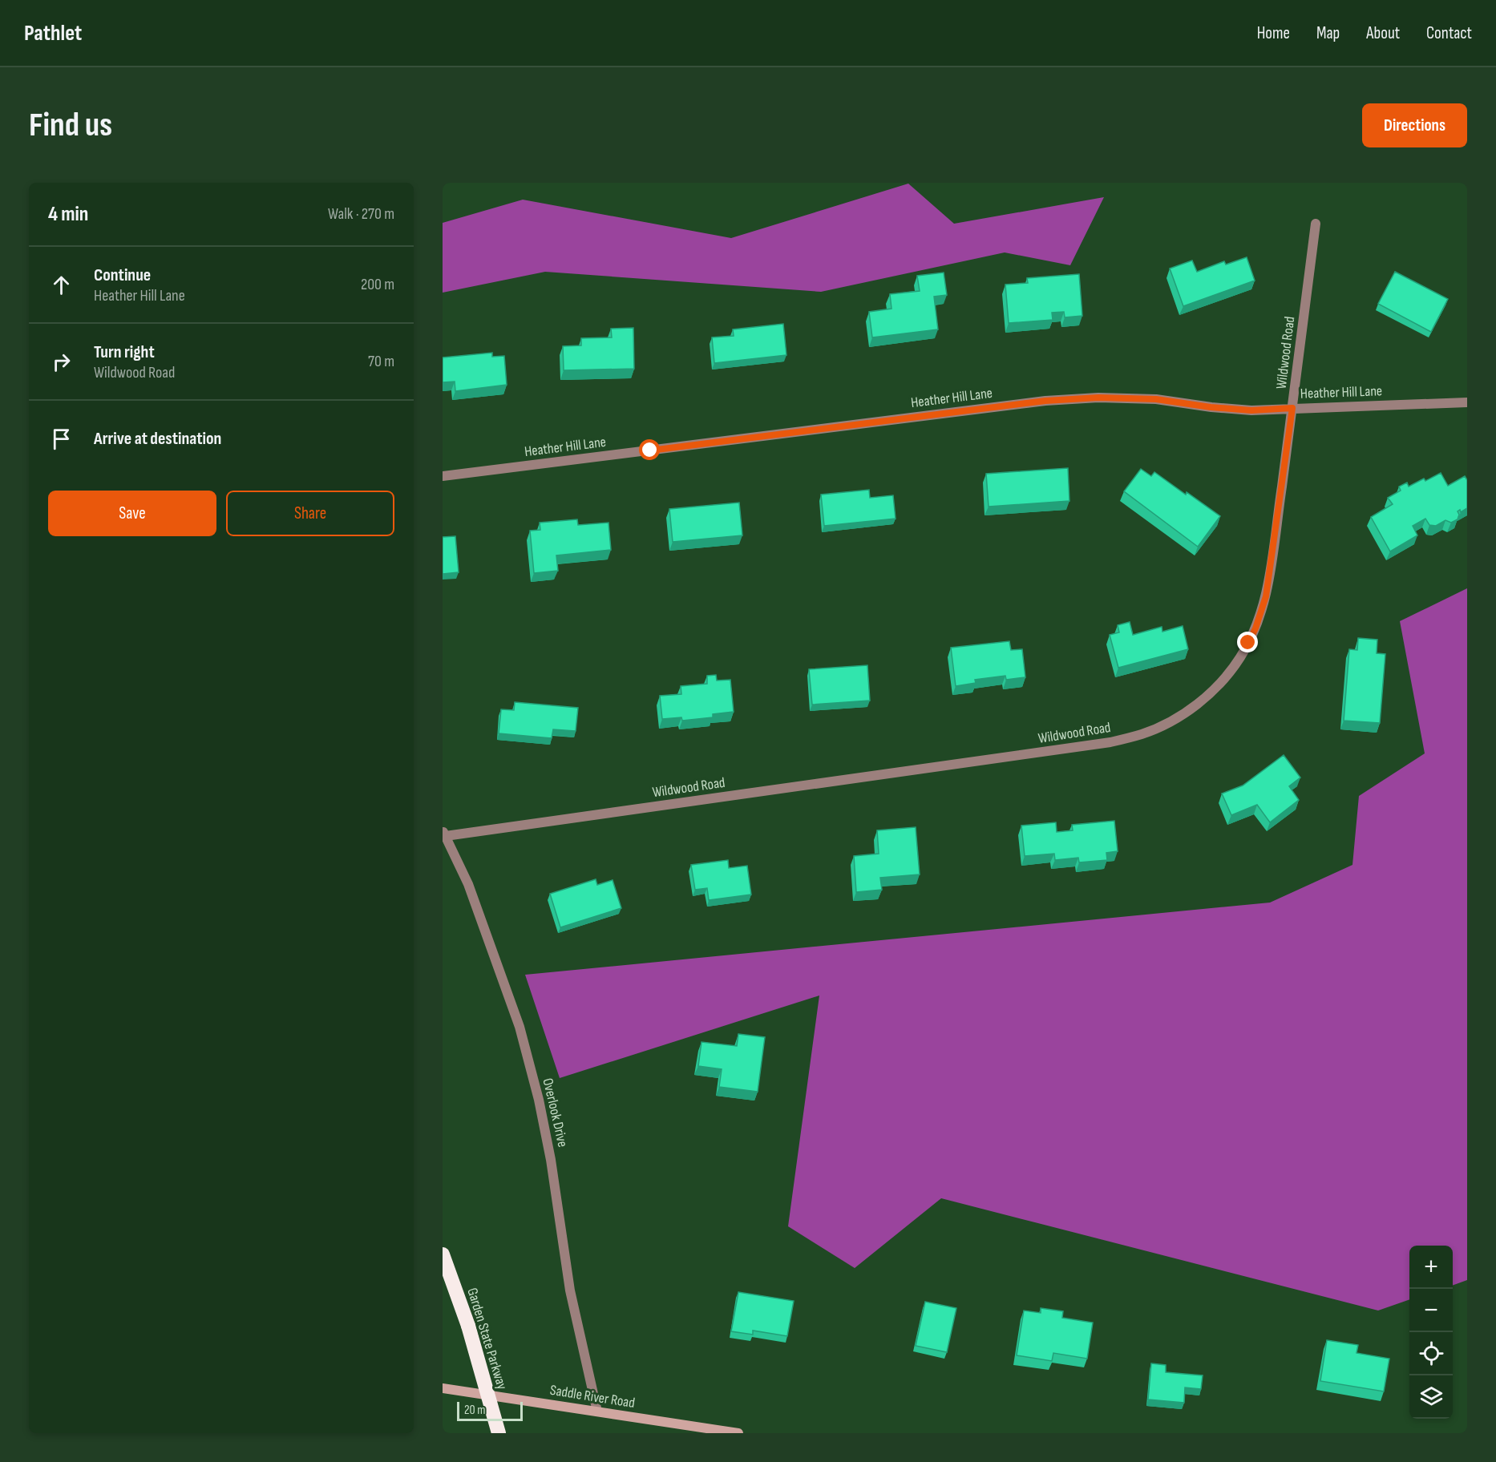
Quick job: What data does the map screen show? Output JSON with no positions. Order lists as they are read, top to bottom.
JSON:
{
  "streets": {
    "highway": ["Garden State Parkway"],
    "main road": ["Saddle River Road"],
    "street": ["Wildwood Road", "Heather Hill Lane", "Overlook Drive"]
  },
  "crossings": [
    ["Wildwood Road", "Heather Hill Lane"],
    ["Wildwood Road", "Overlook Drive"],
    ["Overlook Drive", "Saddle River Road"]
  ],
  "scale_bar": "20 m",
  "page": {
    "header": "Pathlet",
    "nav": [
      "Home",
      "Map",
      "About",
      "Contact"
    ],
    "buttons": [
      "Directions",
      ["Save", "Share"]
    ],
    "title": "Find us",
    "heading": ["4 min", "Walk · 270 m"],
    "list": [
      ["Continue", "Heather Hill Lane", "200 m"],
      ["Turn right", "Wildwood Road", "70 m"],
      "Arrive at destination"
    ],
    "map_buttons": ["+", "−"],
    "scale": "20 m"
  }
}
